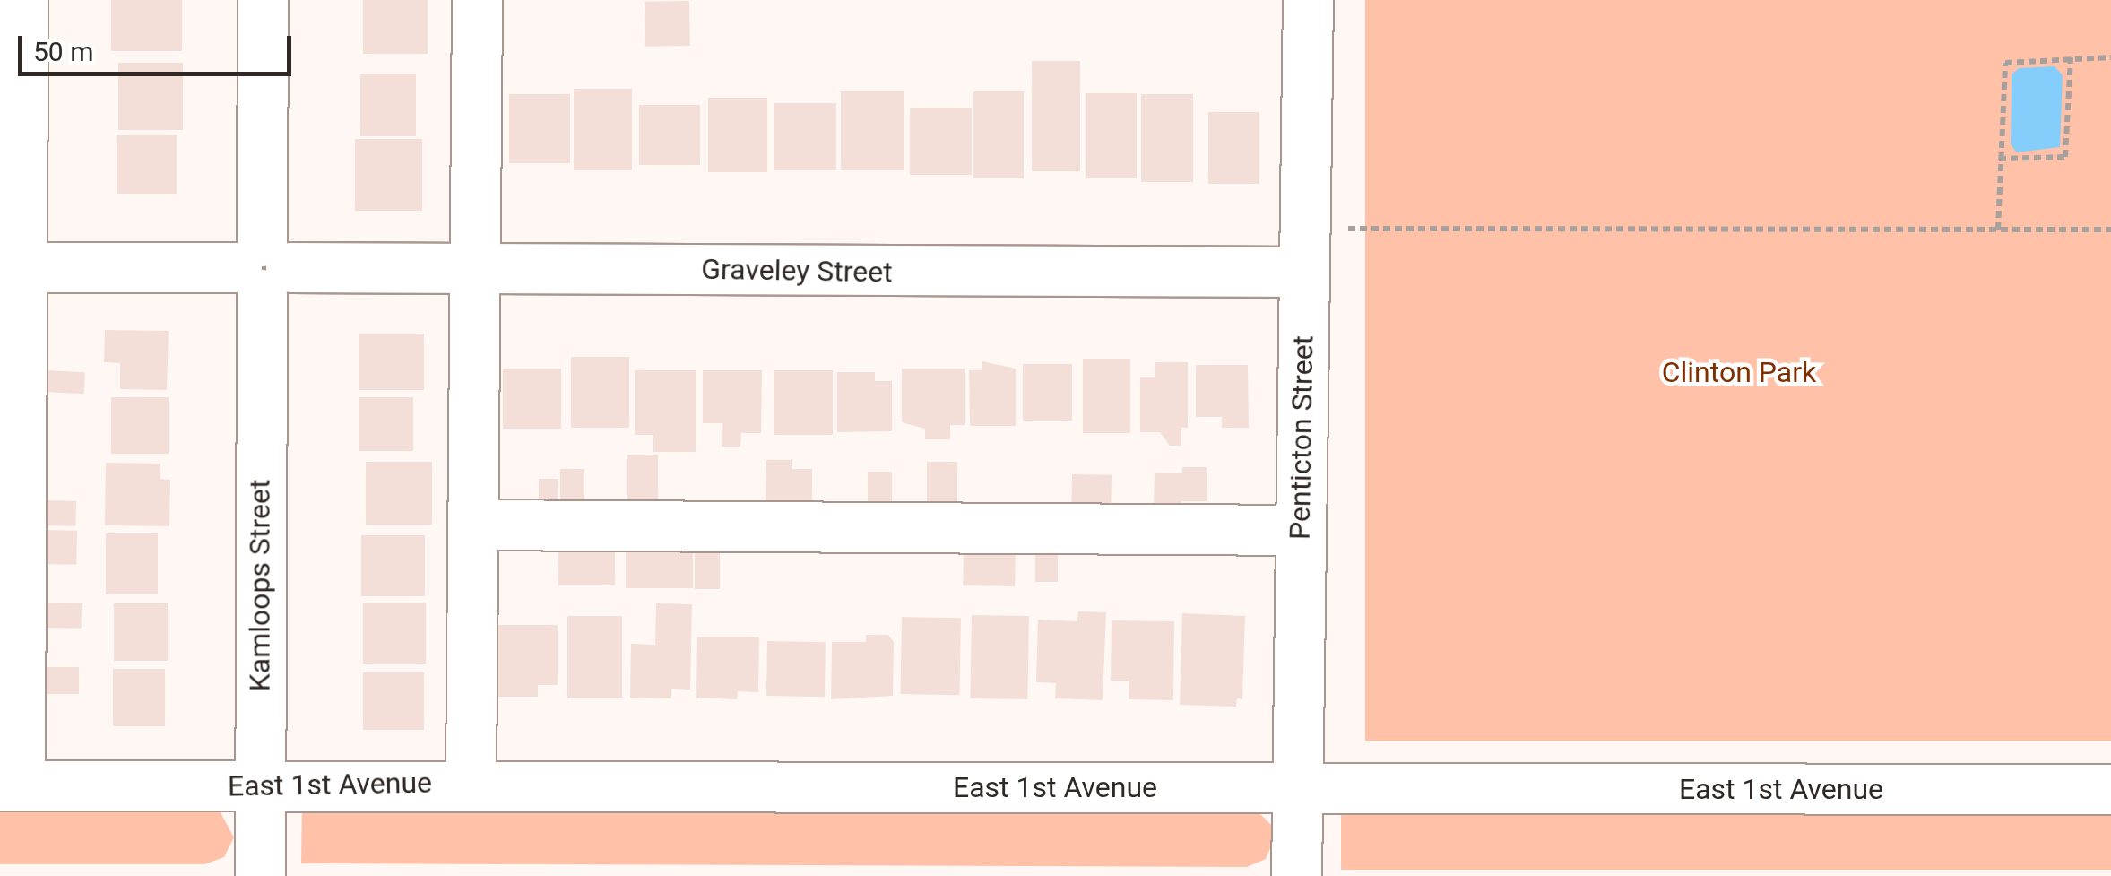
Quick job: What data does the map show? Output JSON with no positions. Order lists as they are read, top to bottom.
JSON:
{
  "streets": {
    "street": [
      "Graveley Street",
      "Penticton Street",
      "Kamloops Street",
      "East 1st Avenue"
    ]
  },
  "crossings": [
    ["Graveley Street", "Penticton Street"],
    ["Graveley Street", "Kamloops Street"],
    ["Penticton Street", "East 1st Avenue"],
    ["Kamloops Street", "East 1st Avenue"]
  ],
  "parks": ["Clinton Park"],
  "scale_bar": "50 m"
}
